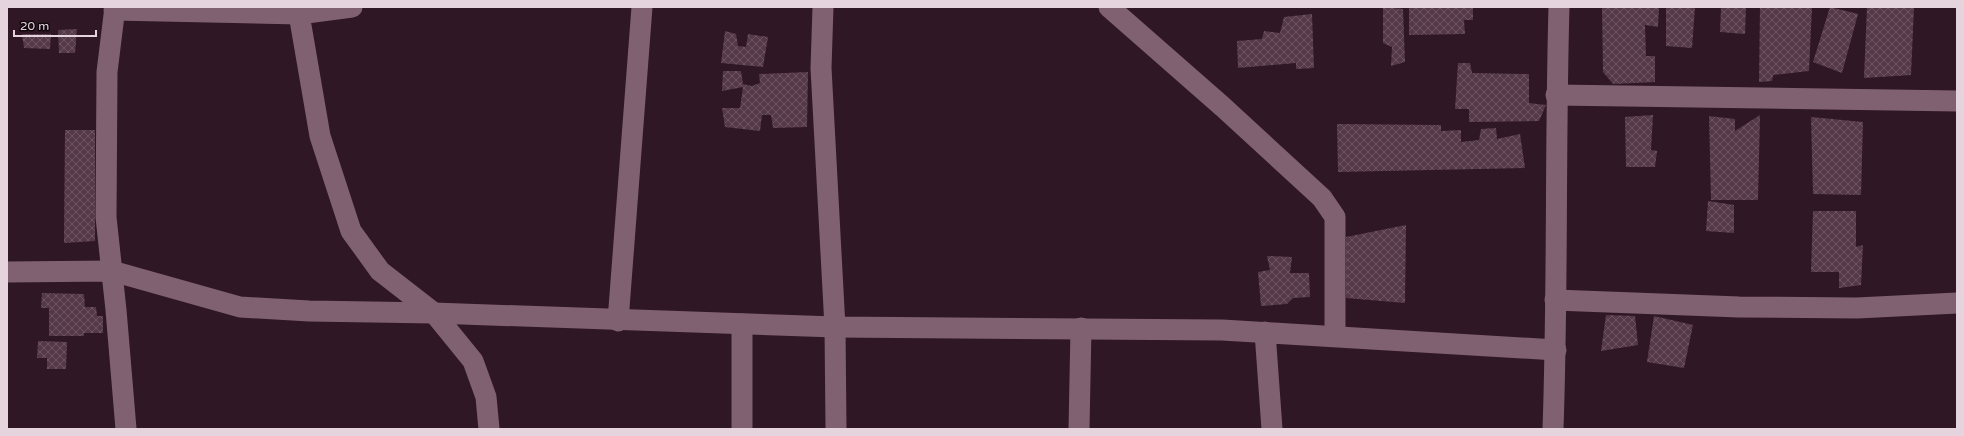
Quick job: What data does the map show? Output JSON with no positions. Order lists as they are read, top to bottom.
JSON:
{
  "scale_bar": "20 m"
}
